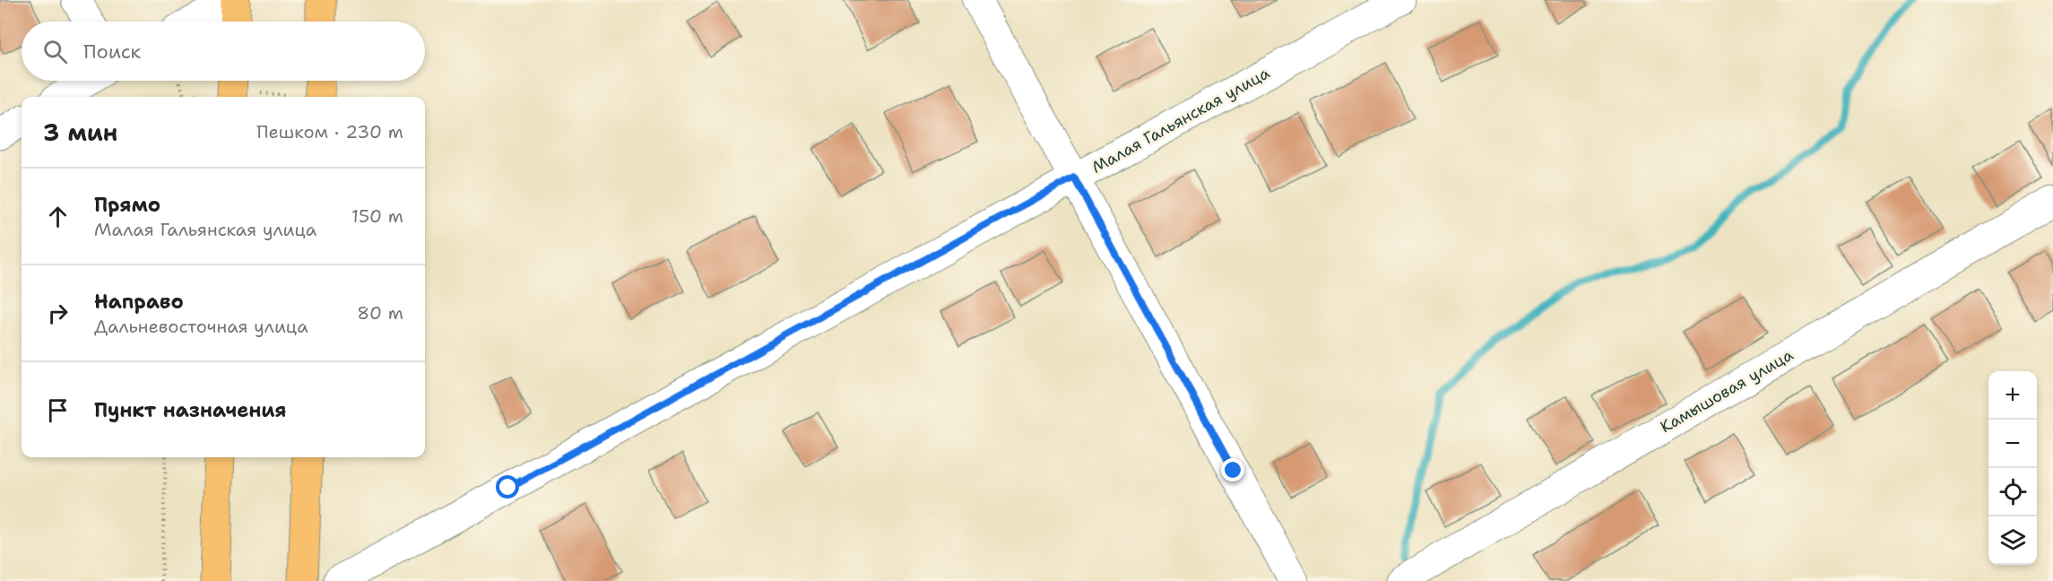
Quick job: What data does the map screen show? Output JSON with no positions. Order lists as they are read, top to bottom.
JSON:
{
  "streets": {
    "street": ["Малая Гальянская улица", "Камышовая улица"]
  },
  "page": {
    "search": "Поиск",
    "heading": ["3 мин", "Пешком · 230 m"],
    "list": [
      ["Прямо", "Малая Гальянская улица", "150 m"],
      ["Направо", "Дальневосточная улица", "80 m"],
      "Пункт назначения"
    ],
    "map_buttons": ["+", "−"]
  }
}
